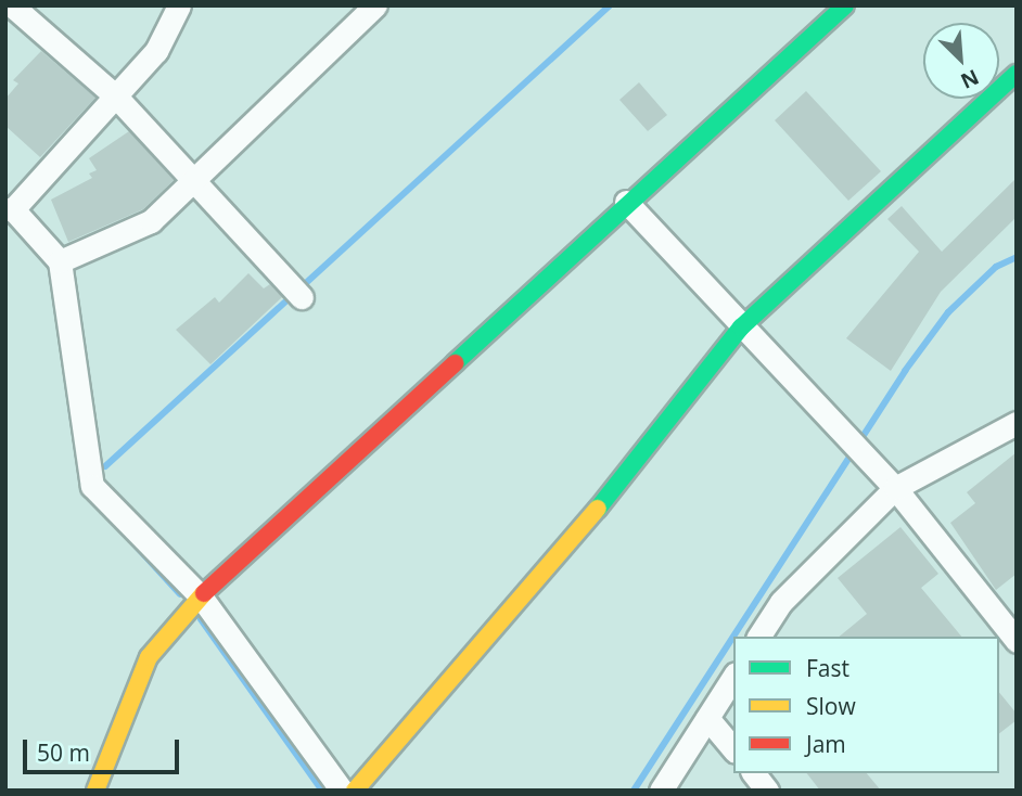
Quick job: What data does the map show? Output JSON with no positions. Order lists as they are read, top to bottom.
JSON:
{
  "legend": ["Fast", "Slow", "Jam"],
  "scale_bar": "50 m",
  "north": "bottom right"
}
